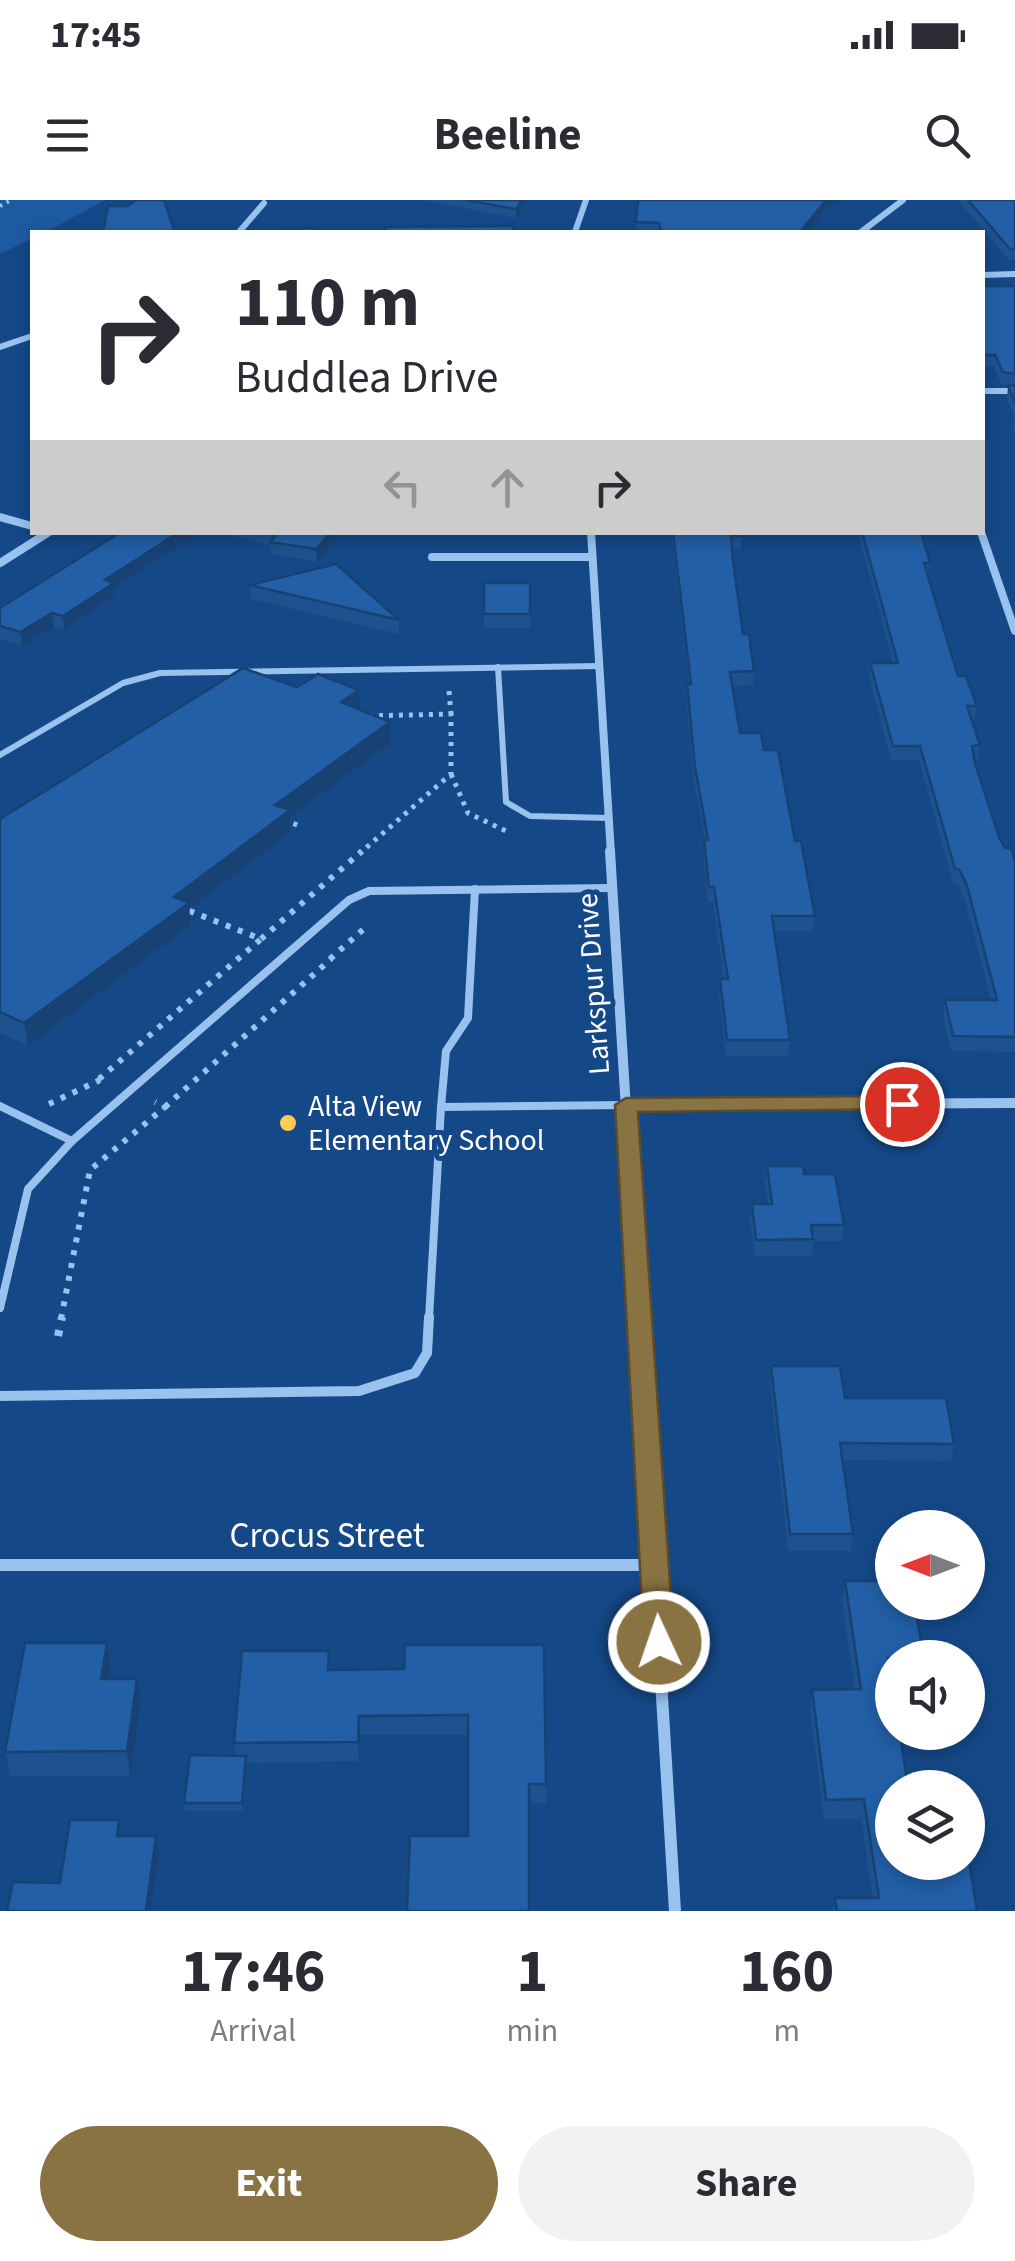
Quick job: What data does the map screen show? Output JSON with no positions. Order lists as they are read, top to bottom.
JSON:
{
  "streets": {
    "street": ["Larkspur Drive", "Crocus Street"]
  },
  "crossings": [
    ["Larkspur Drive", "Crocus Street"]
  ],
  "places": ["Alta View Elementary School"],
  "north": "left",
  "page": {
    "status": "17:45",
    "header": "Beeline",
    "turn": ["110 m", "Buddlea Drive"],
    "eta": [
      "17:46",
      "Arrival",
      "1",
      "min",
      "160",
      "m"
    ],
    "buttons": ["Exit", "Share"]
  }
}
